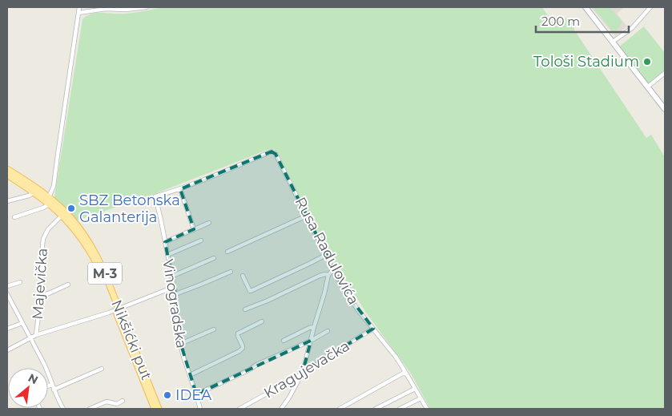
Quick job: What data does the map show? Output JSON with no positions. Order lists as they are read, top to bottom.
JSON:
{
  "streets": {
    "main road": ["M-3", "Nikšićki put"],
    "street": [
      "Rusa Radulovića",
      "Majevička",
      "Vinogradska",
      "Kragujevačka"
    ]
  },
  "crossings": [
    ["Rusa Radulovića", "Vinogradska"],
    ["Rusa Radulovića", "Kragujevačka"]
  ],
  "places": ["Tološi Stadium", "SBZ Betonska Galanterija", "IDEA"],
  "scale_bar": "200 m",
  "north": "top right"
}
